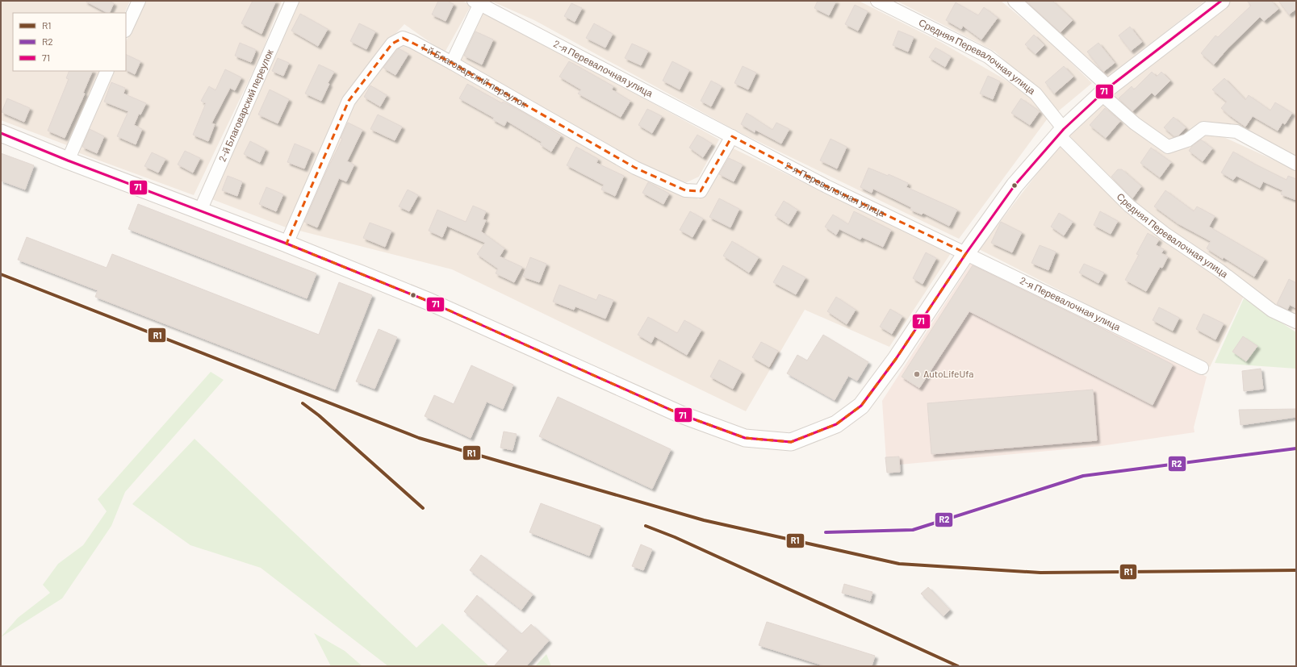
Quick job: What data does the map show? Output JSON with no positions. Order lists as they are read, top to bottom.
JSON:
{
  "streets": {
    "street": [
      "Средняя Перевалочная улица",
      "2-я Перевалочная улица",
      "1-й Благоварский переулок",
      "2-й Благоварский переулок"
    ]
  },
  "crossings": [
    ["2-я Перевалочная улица", "1-й Благоварский переулок"]
  ],
  "places": ["AutoLifeUfa"],
  "lines": ["transit line 71", "transit line R1", "transit line R2"],
  "legend": ["R1", "R2", "71"]
}
